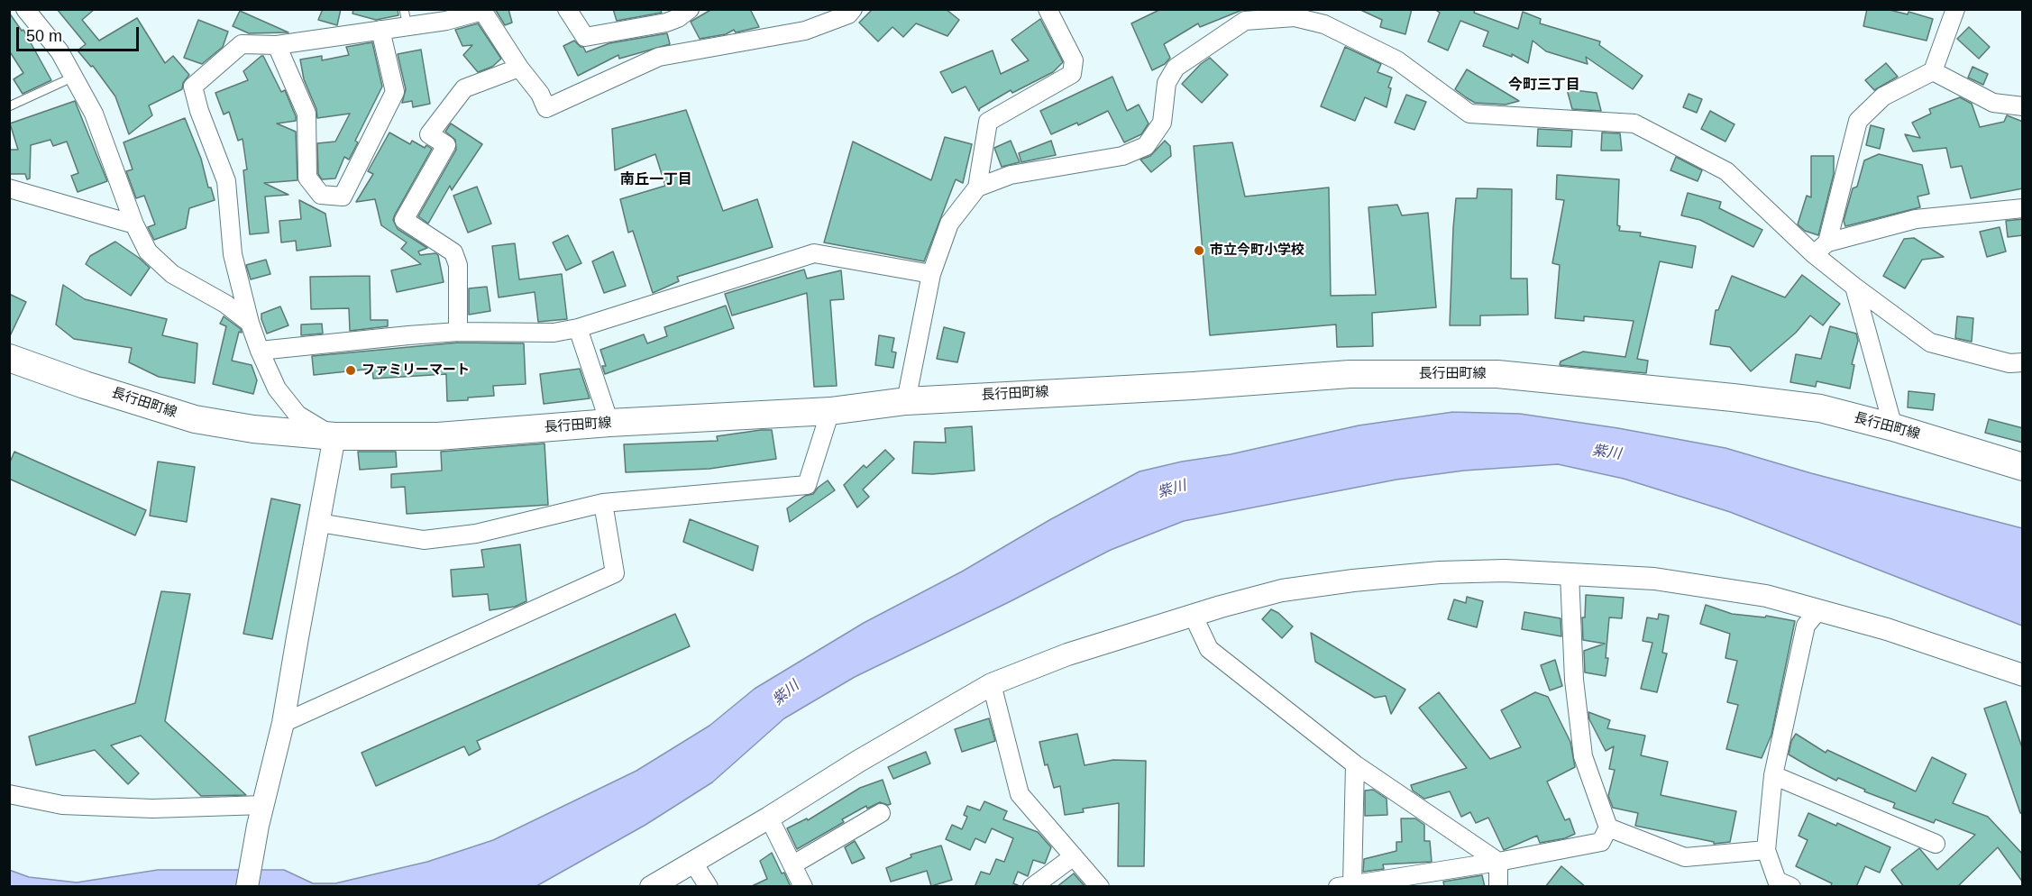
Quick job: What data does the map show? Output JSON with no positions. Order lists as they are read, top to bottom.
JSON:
{
  "streets": {
    "main road": ["長行田町線"]
  },
  "districts": ["今町三丁目", "南丘一丁目"],
  "water": ["紫川"],
  "places": ["市立今町小学校", "ファミリーマート"],
  "scale_bar": "50 m"
}
